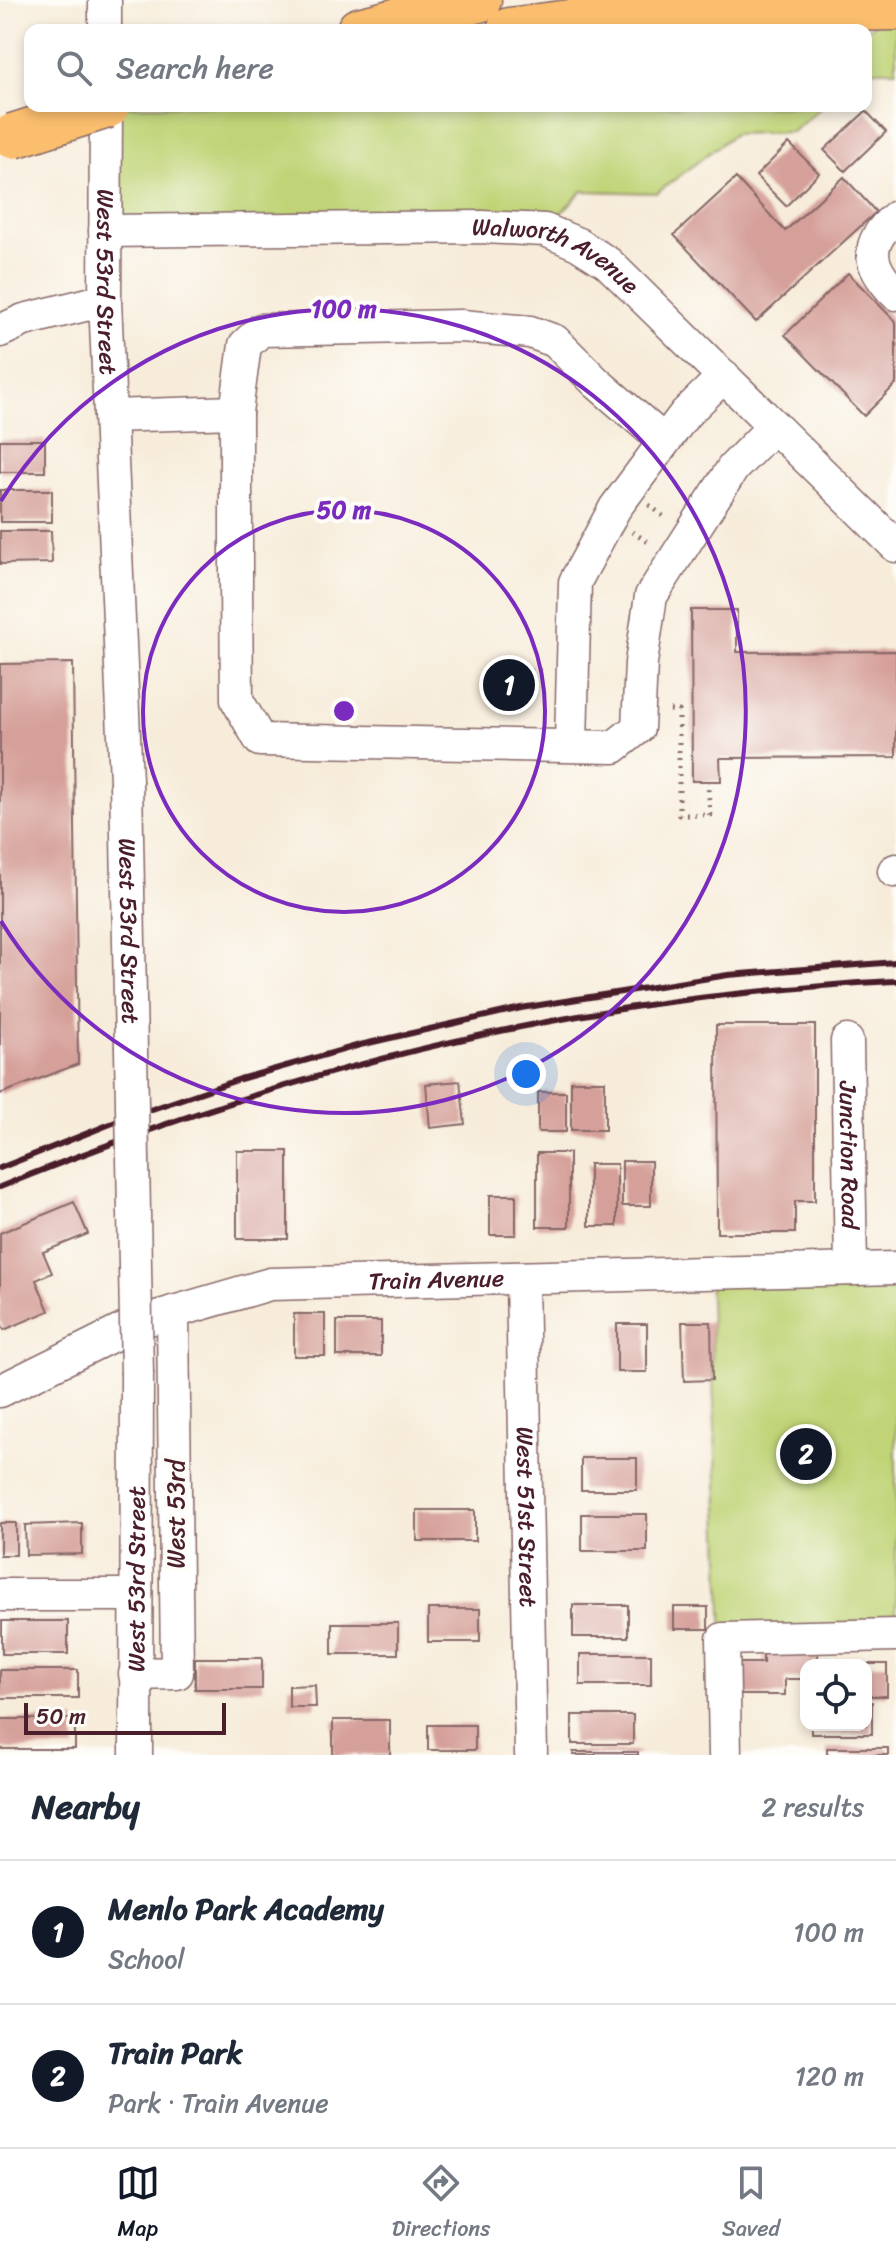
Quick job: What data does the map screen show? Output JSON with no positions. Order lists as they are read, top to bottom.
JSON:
{
  "streets": {
    "street": [
      "Walworth Avenue",
      "West 53rd Street",
      "Junction Road",
      "Train Avenue",
      "West 53rd",
      "West 51st Street"
    ]
  },
  "crossings": [
    ["Walworth Avenue", "West 53rd Street"],
    ["West 53rd Street", "West 53rd"],
    ["Junction Road", "Train Avenue"],
    ["Train Avenue", "West 53rd"],
    ["Train Avenue", "West 51st Street"]
  ],
  "scale_bar": "50 m",
  "page": {
    "search": "Search here",
    "pins": ["1", "2"],
    "scale": "50 m",
    "heading": ["Nearby", "2 results"],
    "list": [
      {
        "mark": "1",
        "name": "Menlo Park Academy",
        "note": "School",
        "value": "100 m"
      },
      {
        "mark": "2",
        "name": "Train Park",
        "note": "Park · Train Avenue",
        "value": "120 m"
      }
    ],
    "nav": ["Map", "Directions", "Saved"]
  },
  "rings": ["100 m", "50 m"]
}
